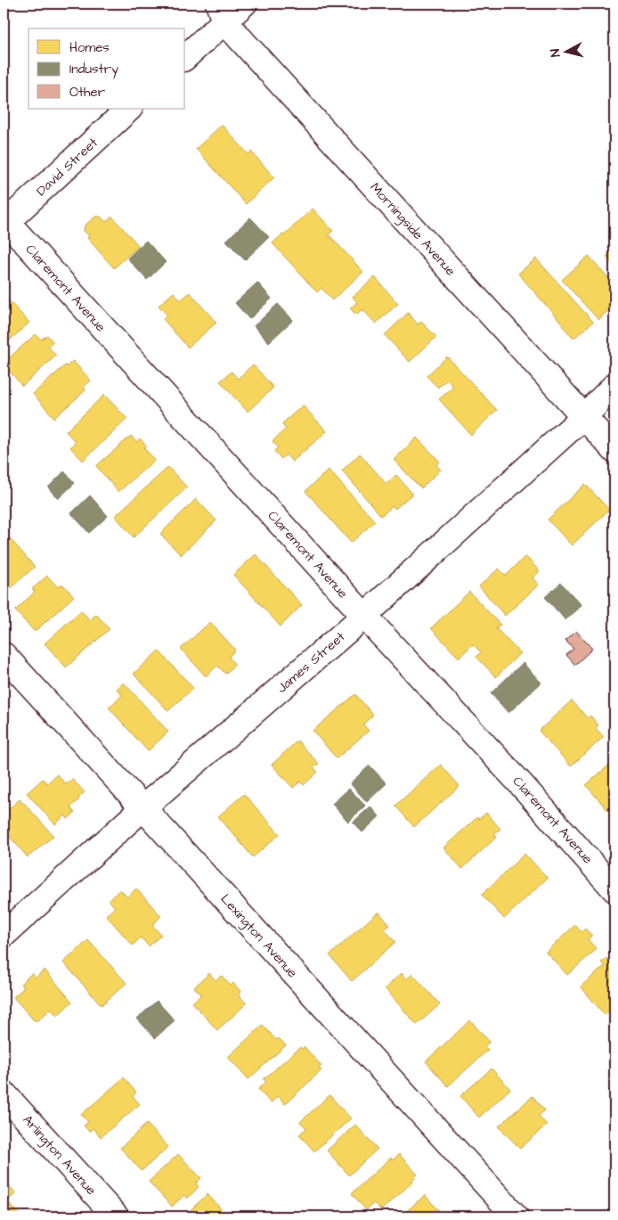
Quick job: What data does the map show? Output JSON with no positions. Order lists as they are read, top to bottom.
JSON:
{
  "streets": {
    "street": [
      "David Street",
      "Morningside Avenue",
      "Claremont Avenue",
      "James Street",
      "Lexington Avenue",
      "Arlington Avenue"
    ]
  },
  "crossings": [
    ["David Street", "Claremont Avenue"],
    ["Morningside Avenue", "James Street"],
    ["Claremont Avenue", "James Street"],
    ["James Street", "Lexington Avenue"]
  ],
  "legend": ["Homes", "Industry", "Other"],
  "north": "left"
}
